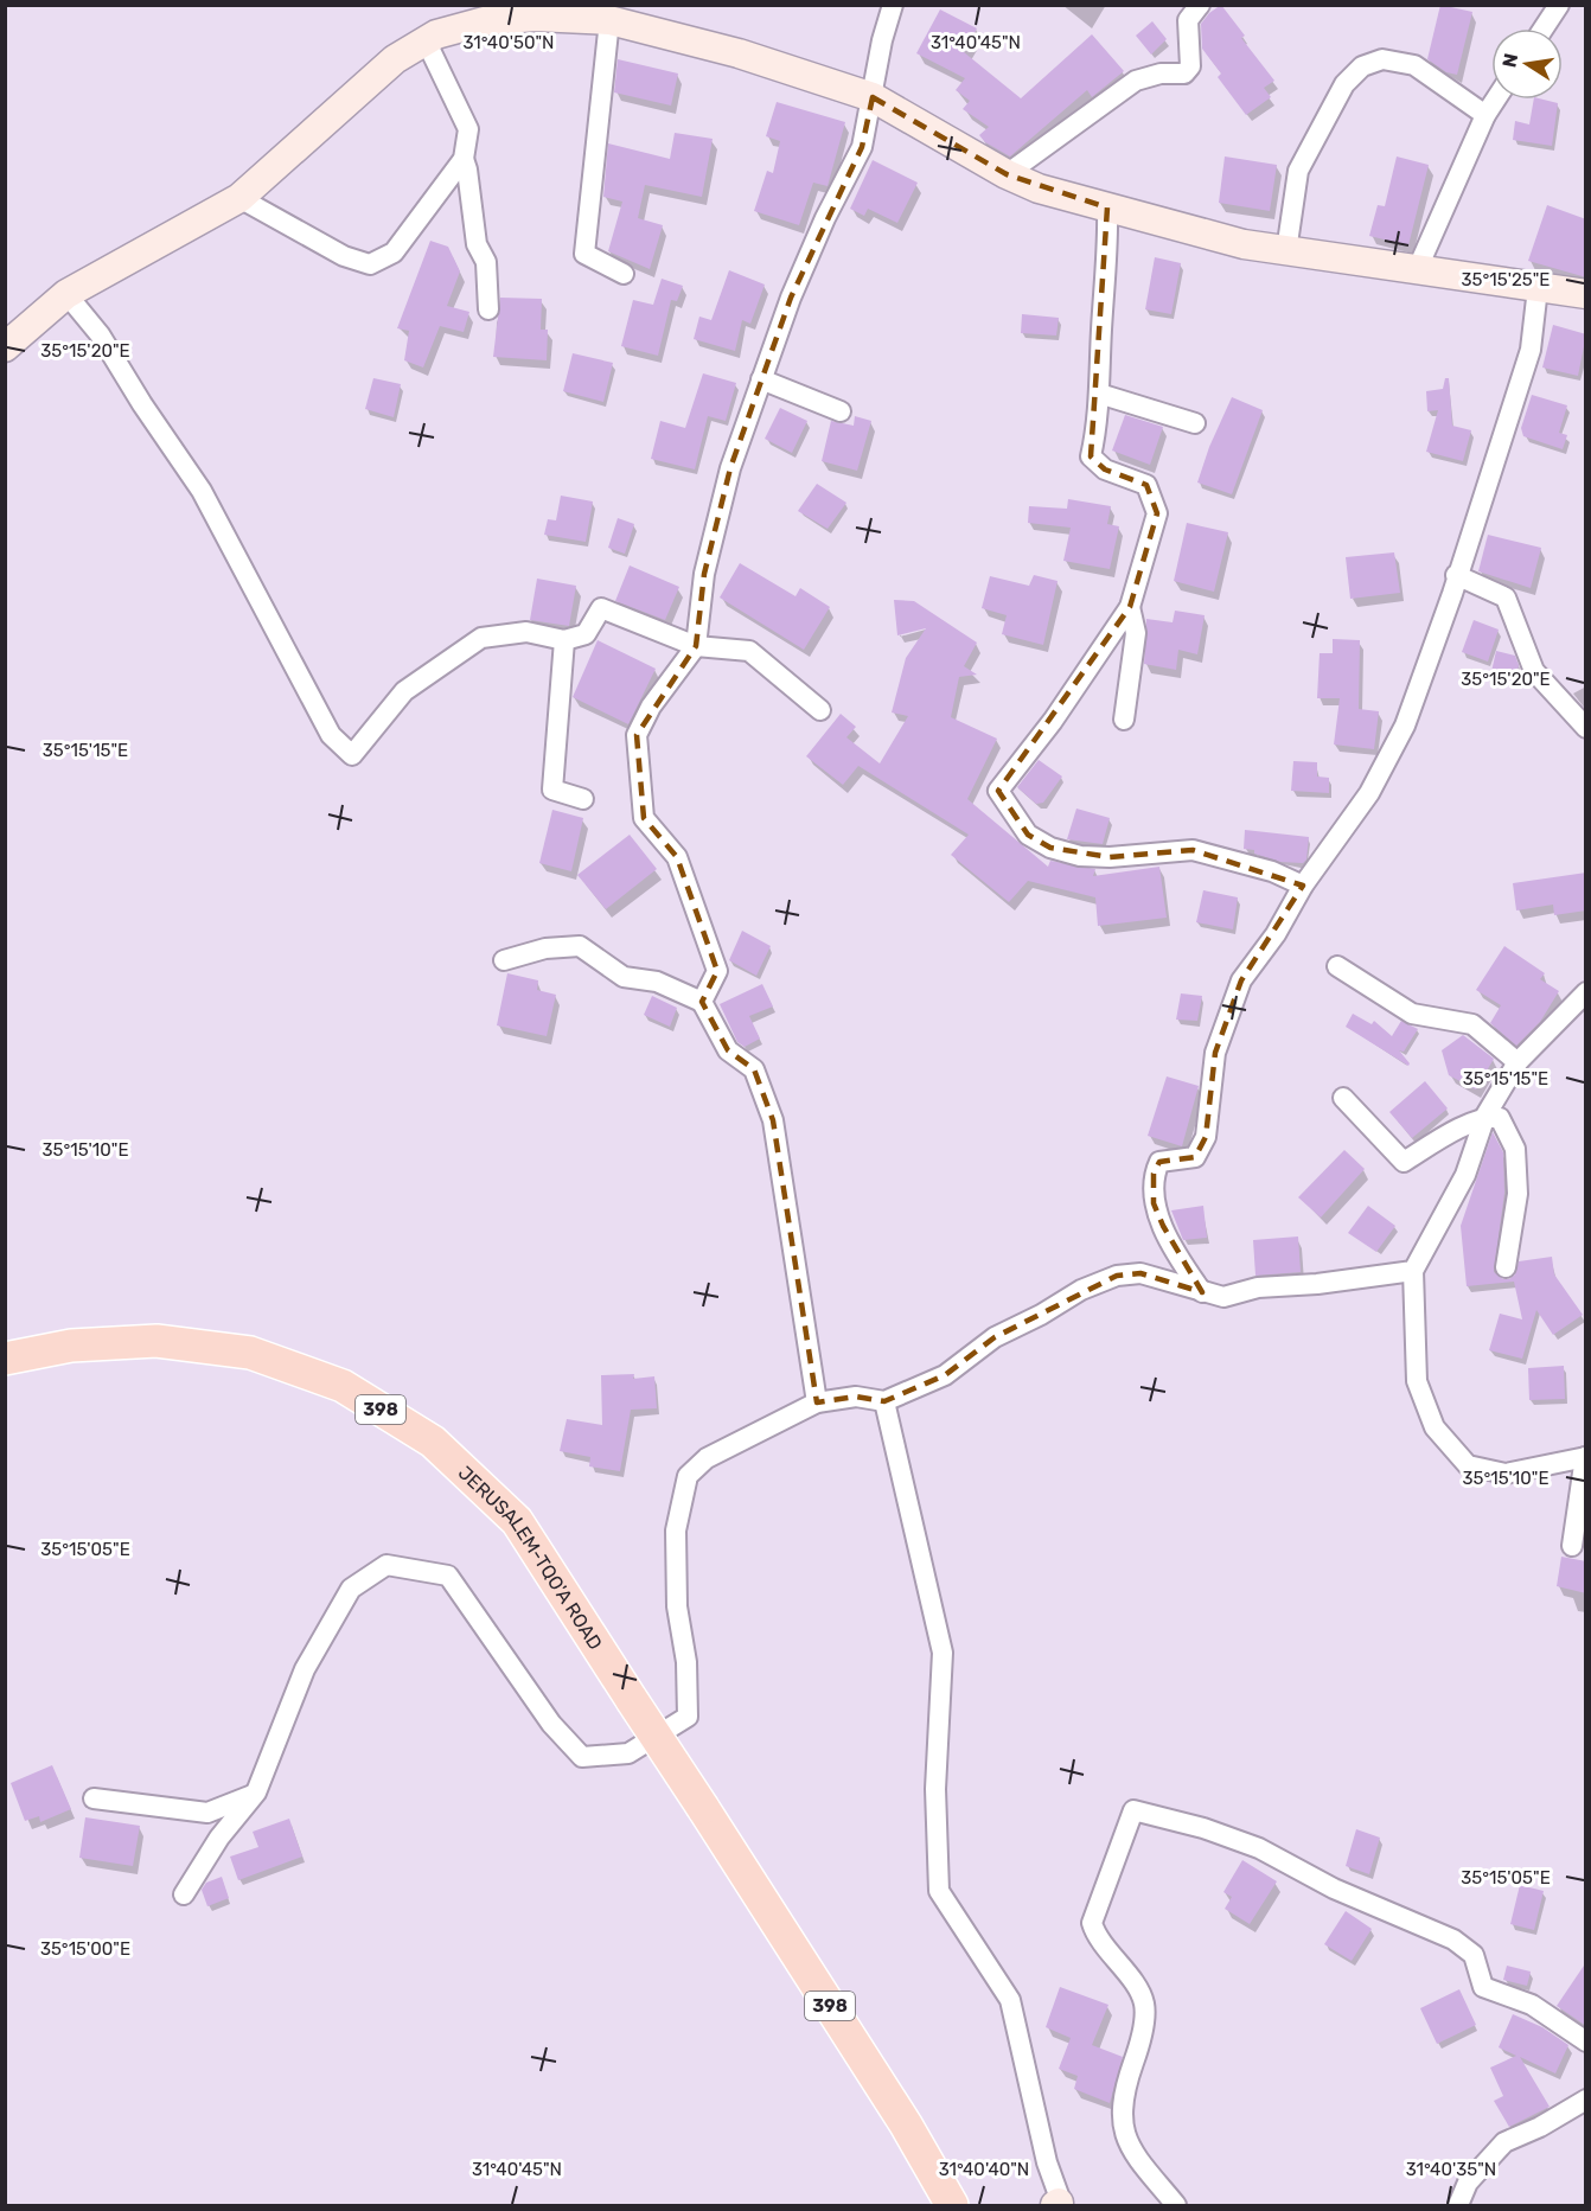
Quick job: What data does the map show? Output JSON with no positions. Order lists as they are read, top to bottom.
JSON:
{
  "streets": {
    "main road": ["398", "JERUSALEM-TQO'A ROAD"]
  },
  "north": "left",
  "coordinates": [
    "31°40'50\"N",
    "31°40'45\"N",
    "35°15'25\"E",
    "35°15'20\"E",
    "35°15'15\"E",
    "35°15'10\"E",
    "35°15'05\"E",
    "35°15'00\"E",
    "31°40'40\"N",
    "31°40'35\"N"
  ]
}
